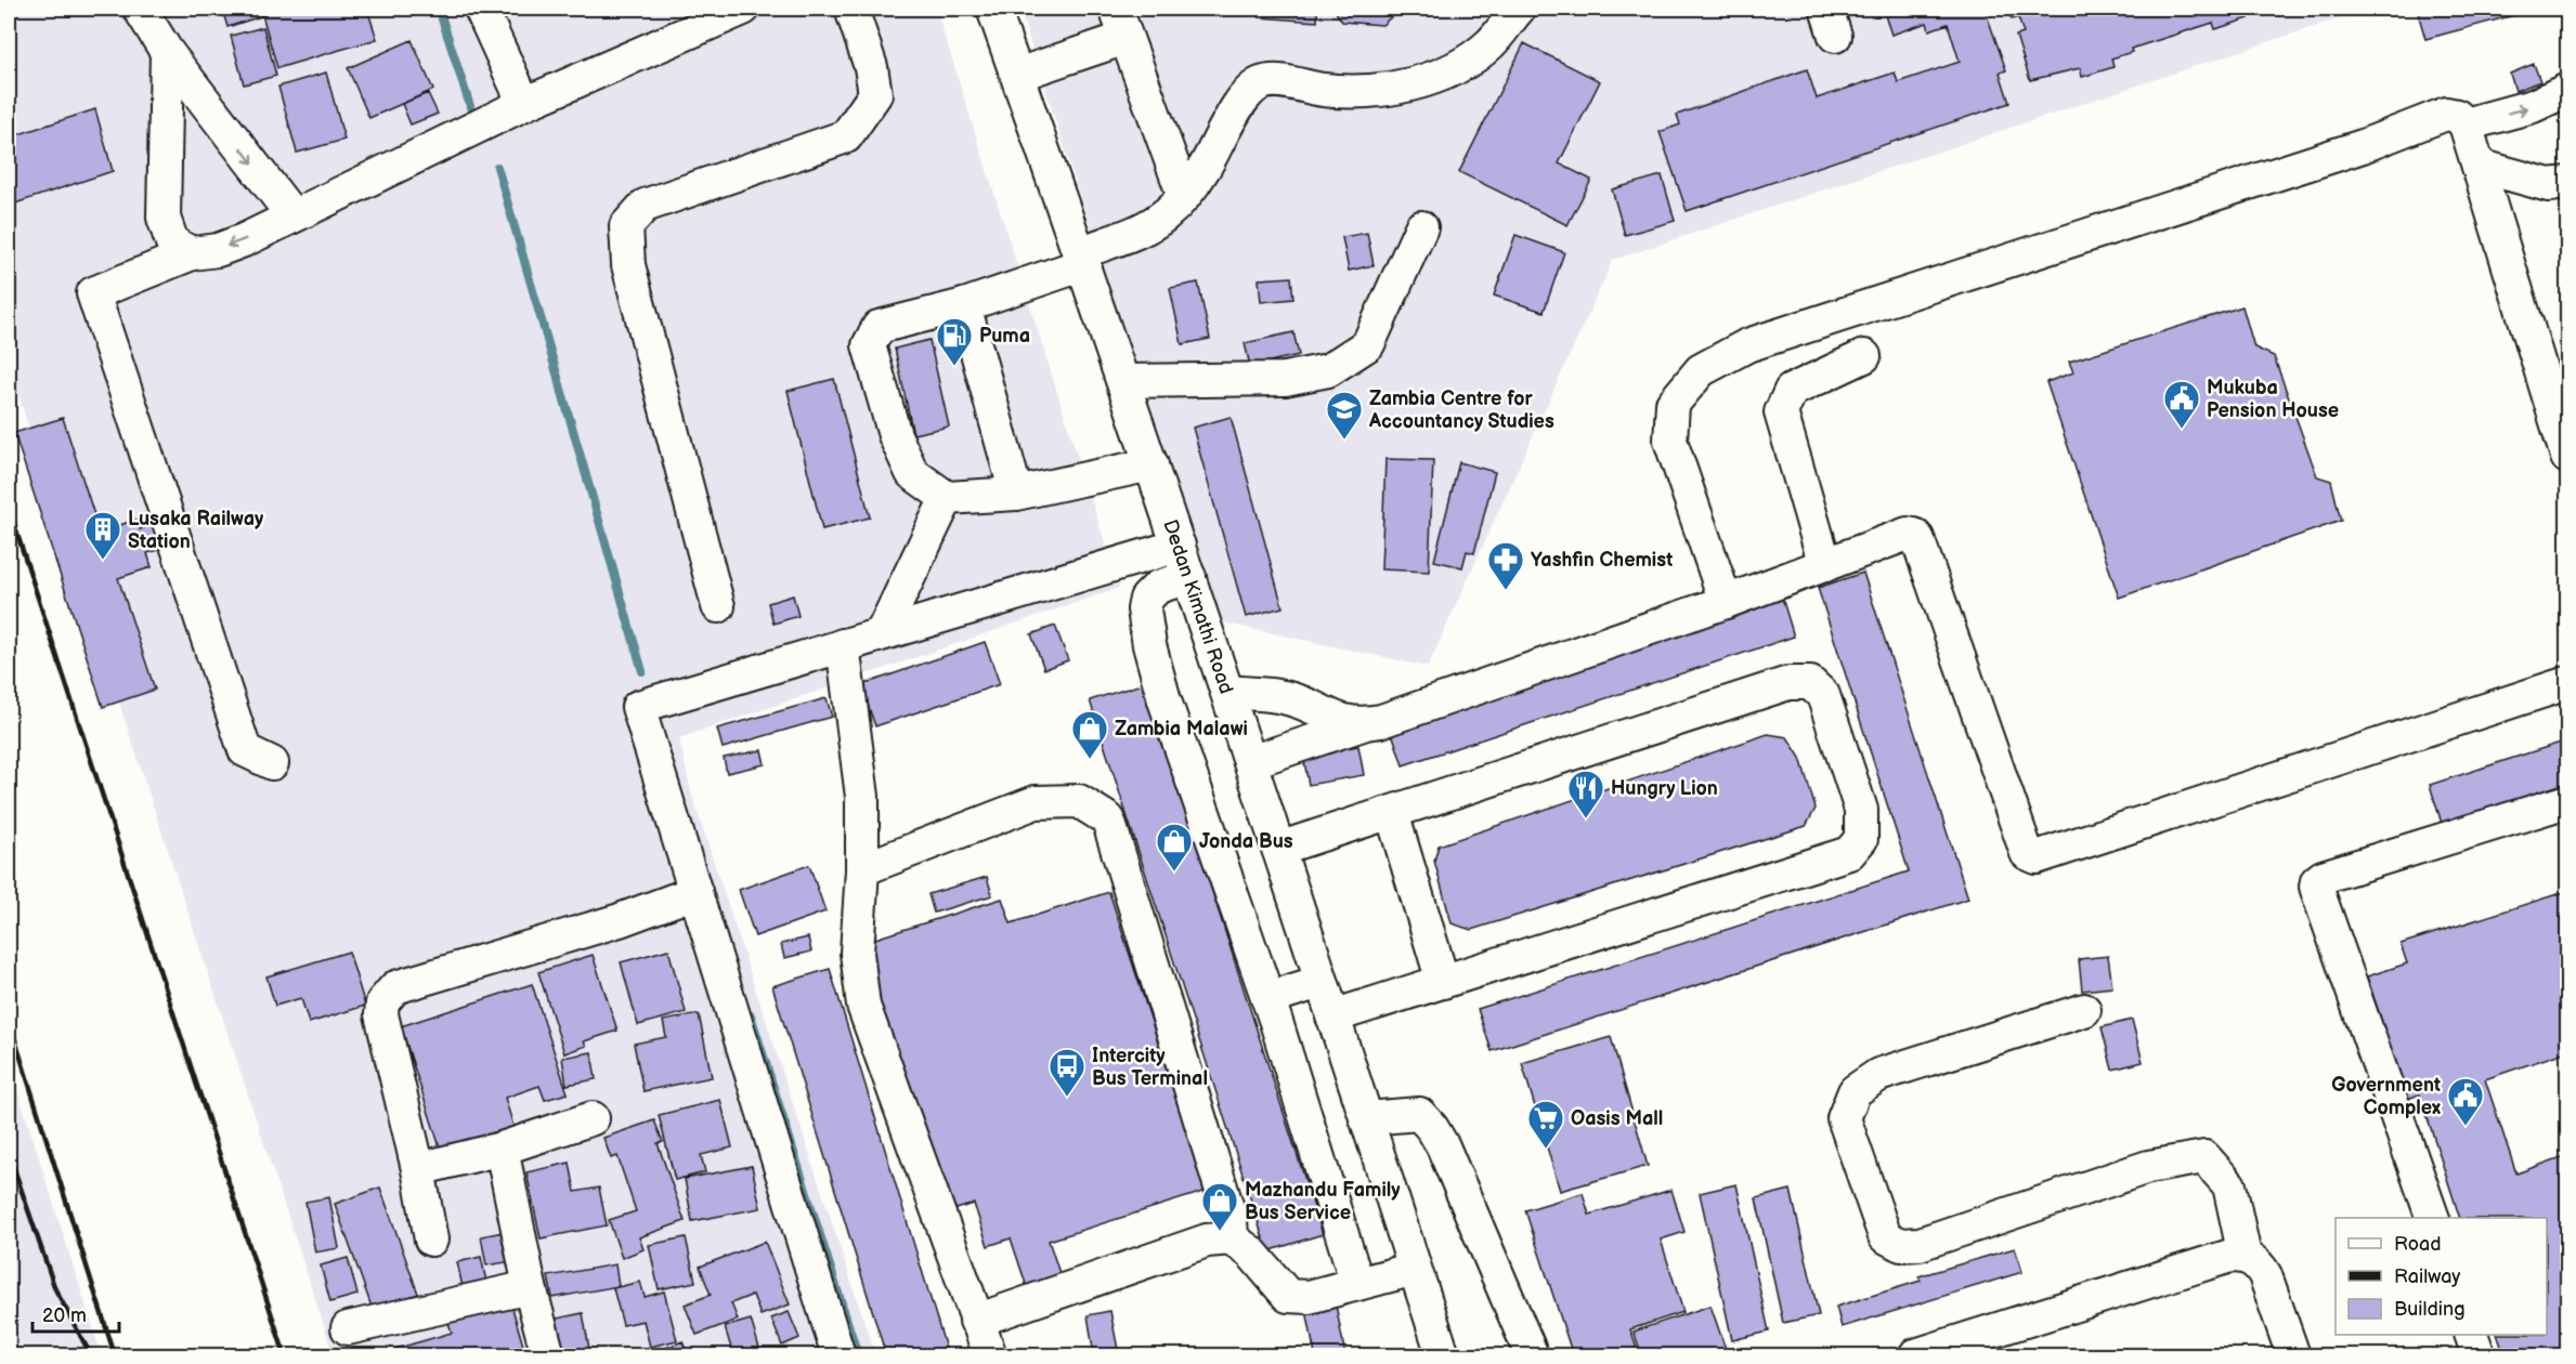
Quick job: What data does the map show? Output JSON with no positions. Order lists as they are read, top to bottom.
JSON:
{
  "streets": {
    "street": ["Dedan Kimathi Road"]
  },
  "places": {
    "fuel station": ["Puma"],
    "public building": ["Mukuba Pension House", "Government Complex"],
    "school or university": ["Zambia Centre for Accountancy Studies"],
    "building": ["Lusaka Railway Station"],
    "pharmacy": ["Yashfin Chemist"],
    "shop": ["Zambia Malawi", "Jonda Bus", "Mazhandu Family Bus Service"],
    "restaurant": ["Hungry Lion"],
    "bus stop": ["Intercity Bus Terminal"],
    "supermarket": ["Oasis Mall"]
  },
  "legend": ["Road", "Railway", "Building"],
  "scale_bar": "20 m"
}
